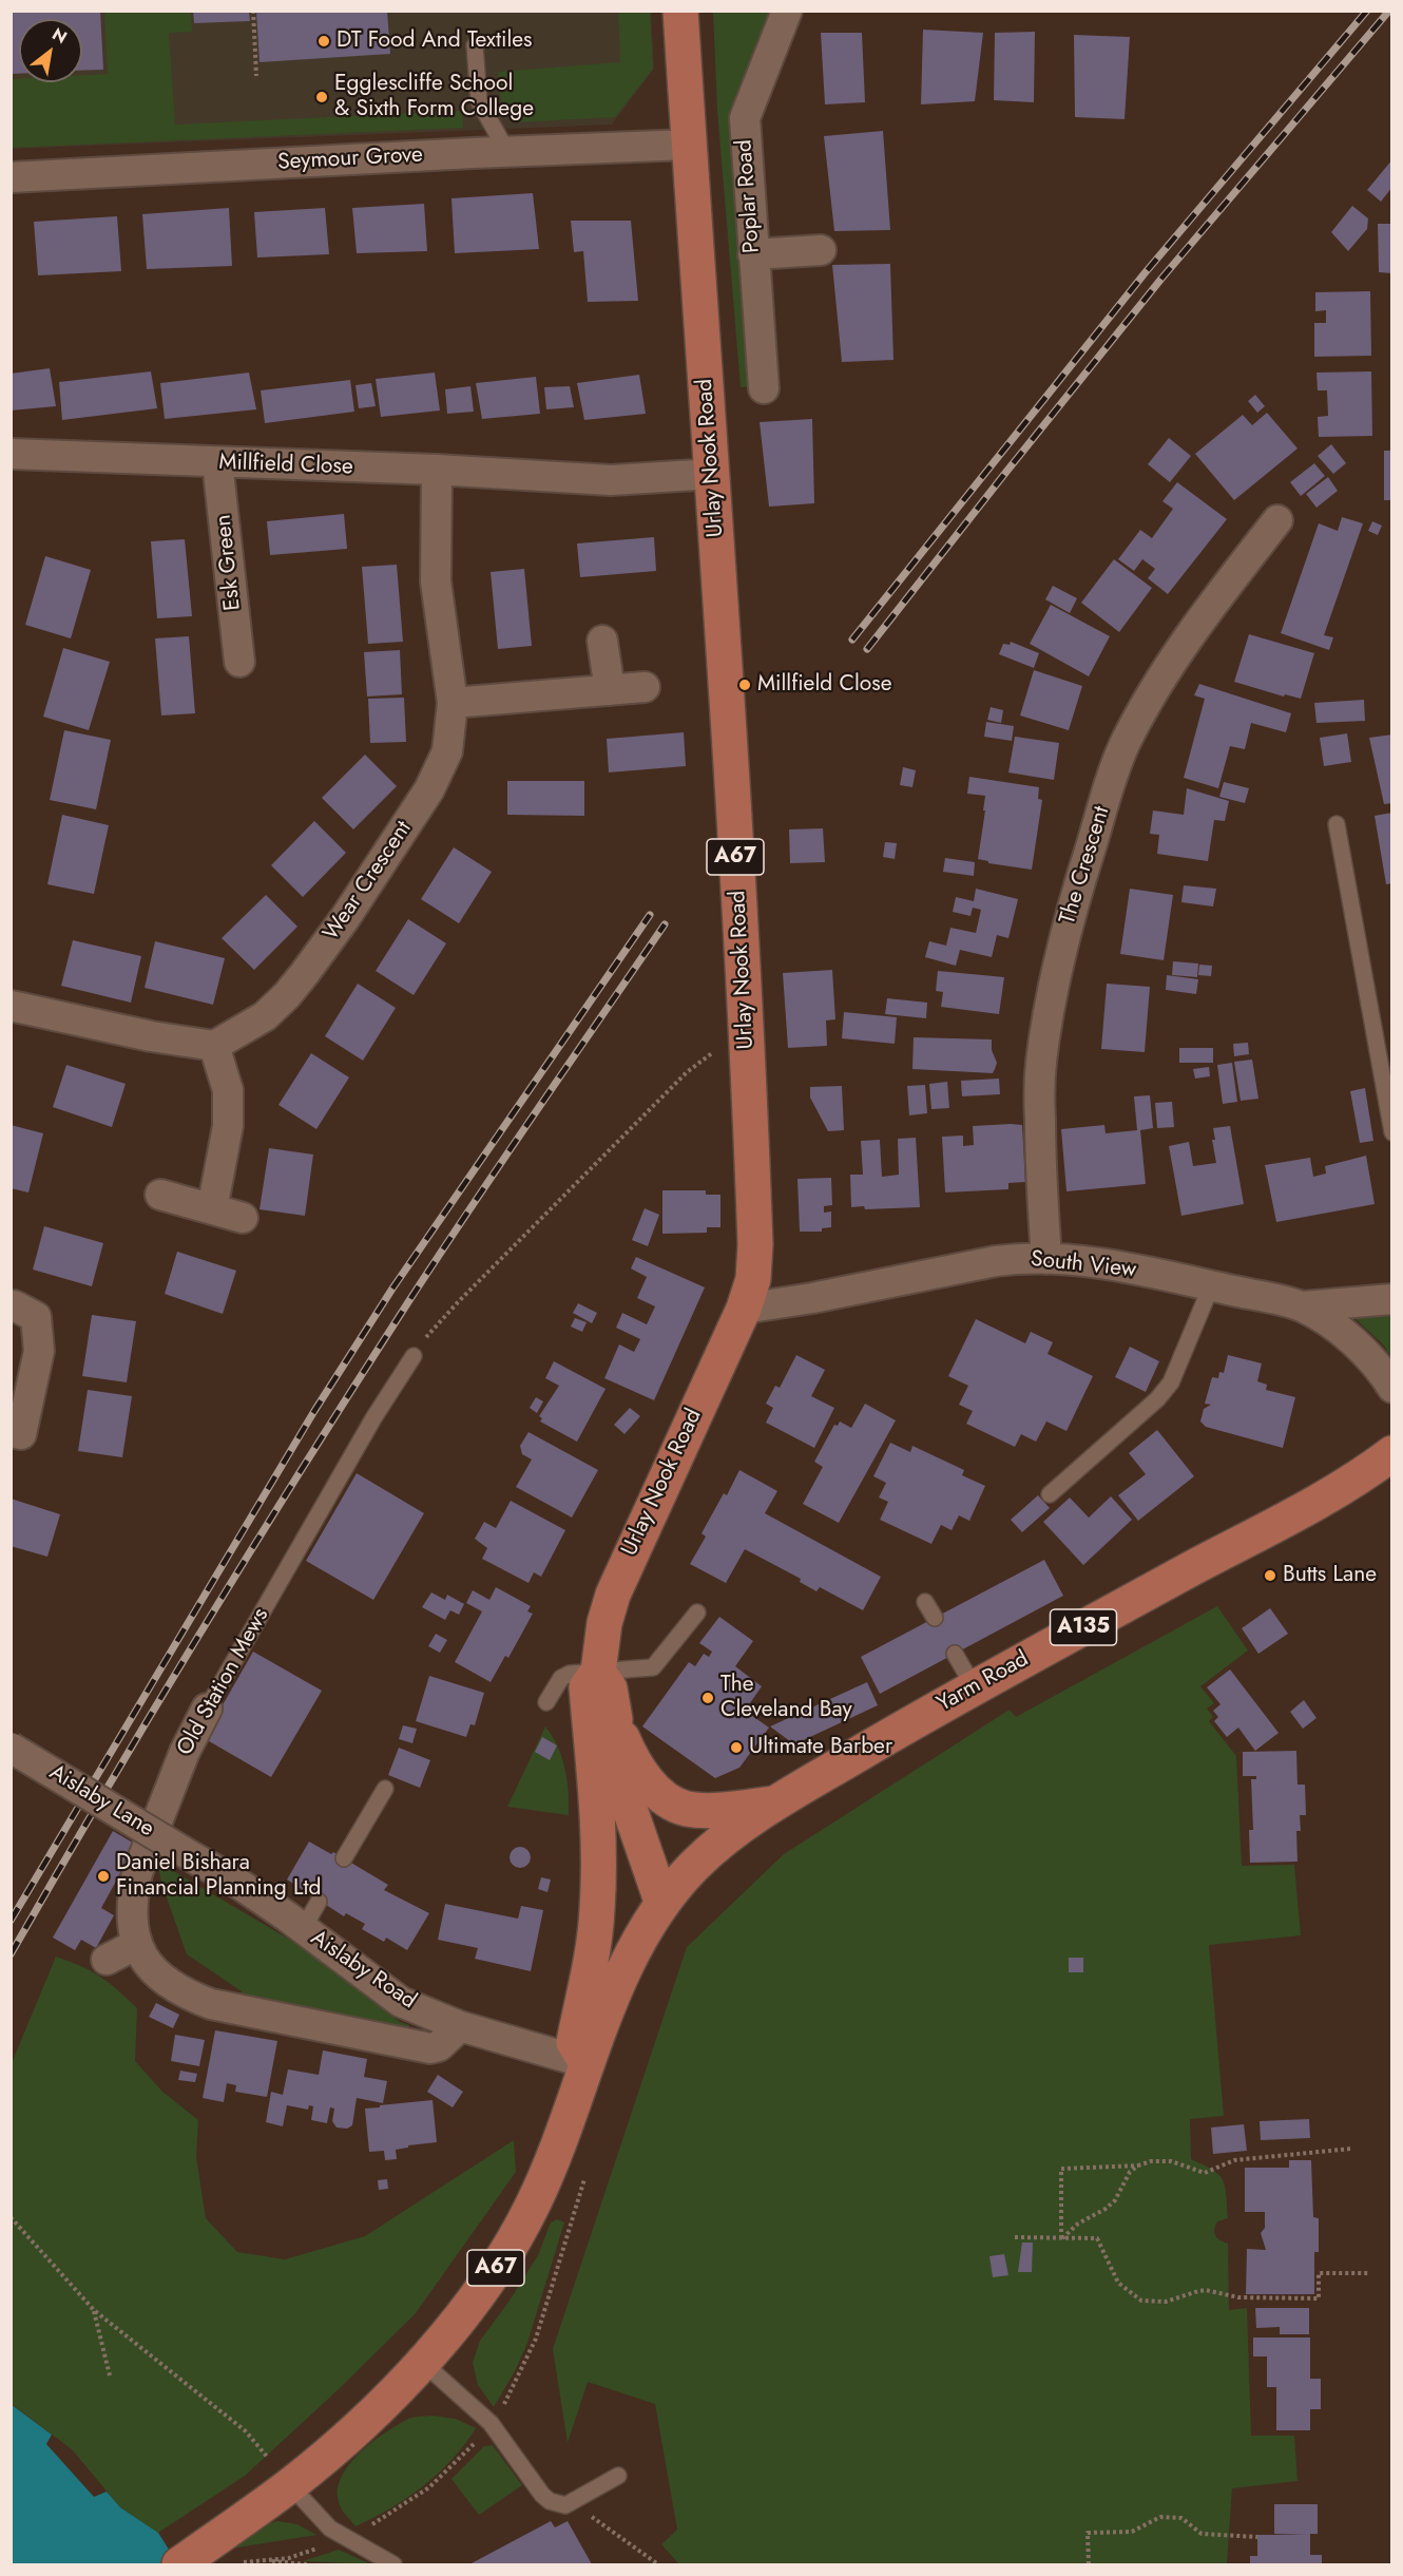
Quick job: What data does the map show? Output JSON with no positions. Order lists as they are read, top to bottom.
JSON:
{
  "streets": {
    "main road": [
      "Urlay Nook Road",
      "A67",
      "A135",
      "Yarm Road"
    ],
    "street": [
      "Seymour Grove",
      "Poplar Road",
      "Millfield Close",
      "Esk Green",
      "The Crescent",
      "Wear Crescent",
      "South View",
      "Old Station Mews",
      "Aislaby Lane",
      "Aislaby Road"
    ]
  },
  "crossings": [
    ["Seymour Grove", "Urlay Nook Road"],
    ["Urlay Nook Road", "Millfield Close"],
    ["Urlay Nook Road", "A67"],
    ["Urlay Nook Road", "South View"],
    ["Urlay Nook Road", "Aislaby Road"],
    ["Millfield Close", "Esk Green"],
    ["Millfield Close", "Wear Crescent"],
    ["A67", "Yarm Road"],
    ["A67", "Aislaby Road"],
    ["The Crescent", "South View"],
    ["Old Station Mews", "Aislaby Road"],
    ["Aislaby Lane", "Aislaby Road"]
  ],
  "places": [
    "DT Food And Textiles",
    "Egglescliffe School & Sixth Form College",
    "Millfield Close",
    "Butts Lane",
    "The Cleveland Bay",
    "Ultimate Barber",
    "Daniel Bishara Financial Planning Ltd"
  ],
  "north": "top right"
}
